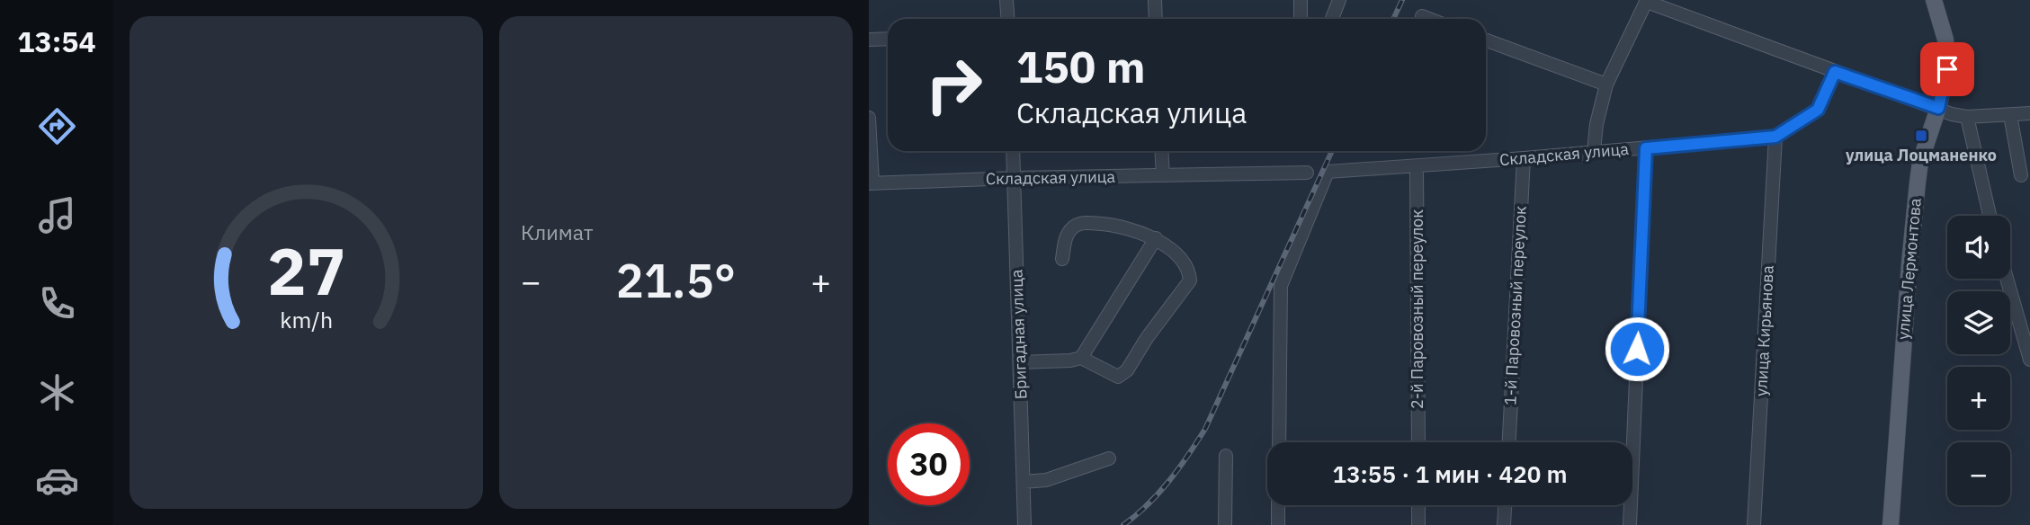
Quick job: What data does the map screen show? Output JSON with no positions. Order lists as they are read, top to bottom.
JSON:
{
  "streets": {
    "main road": ["улица Лермонтова"],
    "street": [
      "Складская улица",
      "1-й Паровозный переулок",
      "2-й Паровозный переулок",
      "улица Кирьянова",
      "Бригадная улица"
    ]
  },
  "crossings": [
    ["Складская улица", "1-й Паровозный переулок"],
    ["Складская улица", "2-й Паровозный переулок"],
    ["Складская улица", "улица Кирьянова"],
    ["Складская улица", "Бригадная улица"]
  ],
  "places": {
    "transit": ["улица Лоцманенко"]
  },
  "page": {
    "tabs": "13:54",
    "tile": "Климат",
    "turn": ["150 m", "Складская улица"],
    "map_buttons": ["+", "−"],
    "heat": ["−", "21.5°", "+"],
    "limit": "30",
    "trip": "13:55 · 1 мин · 420 m",
    "gauge": ["27", "km/h"]
  }
}
